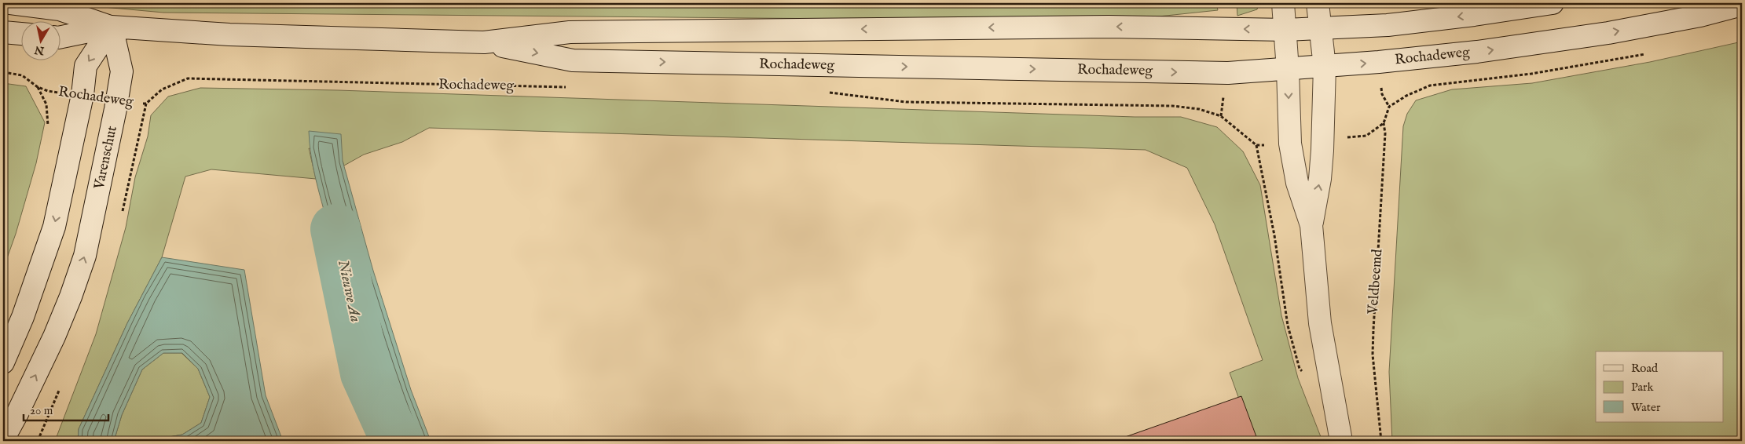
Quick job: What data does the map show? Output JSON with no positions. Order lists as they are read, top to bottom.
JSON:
{
  "streets": {
    "main road": ["Rochadeweg", "Varenschut"],
    "path": ["Veldbeemd"]
  },
  "crossings": [
    ["Rochadeweg", "Varenschut"]
  ],
  "water": ["Nieuwe Aa"],
  "legend": ["Road", "Park", "Water"],
  "scale_bar": "20 m",
  "north": "bottom"
}
